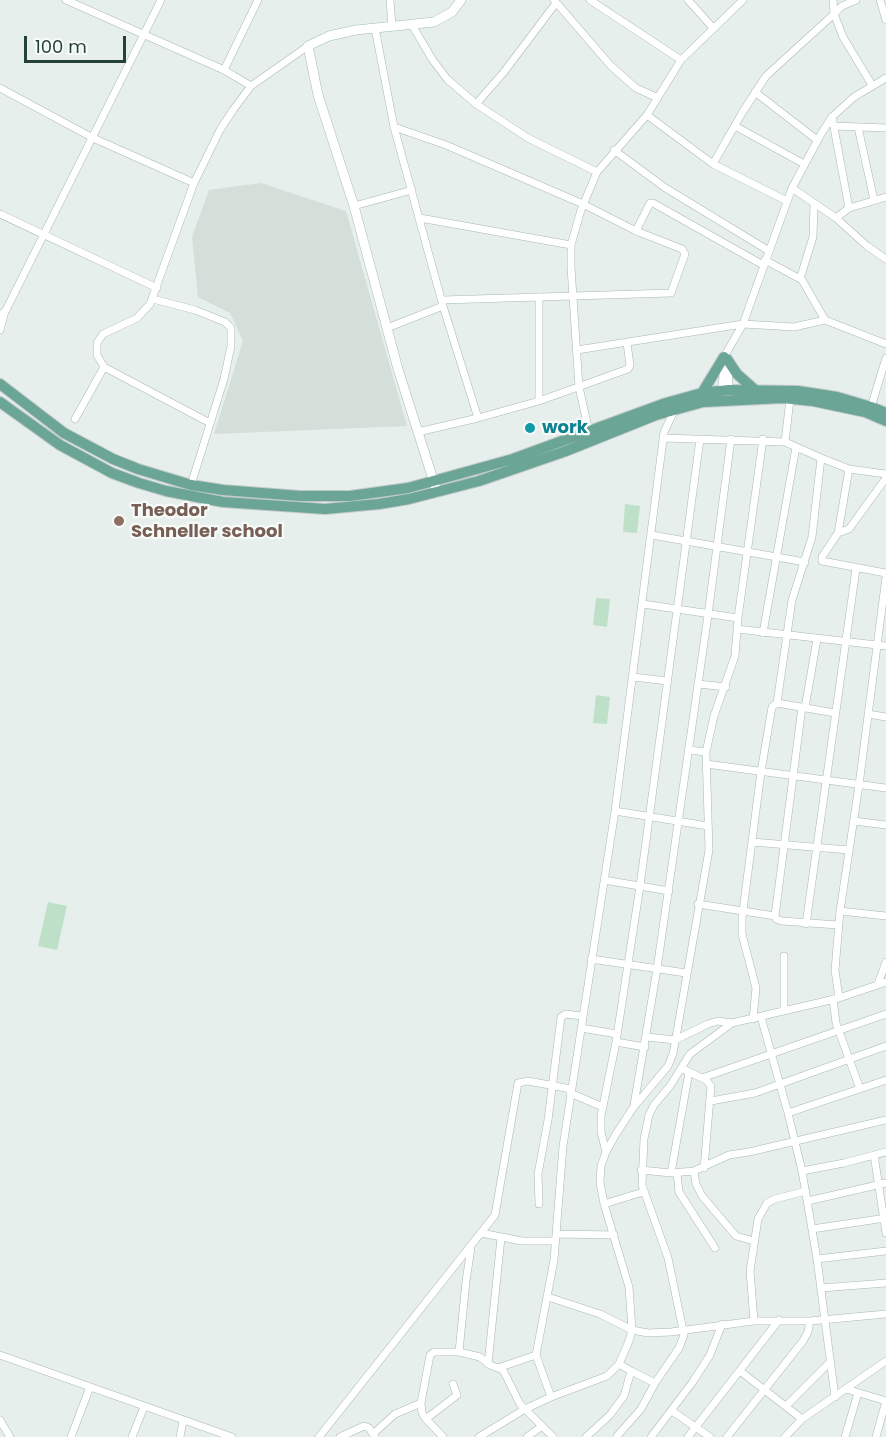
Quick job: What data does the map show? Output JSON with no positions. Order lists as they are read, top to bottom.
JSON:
{
  "places": ["work", "Theodor Schneller school"],
  "scale_bar": "100 m"
}
